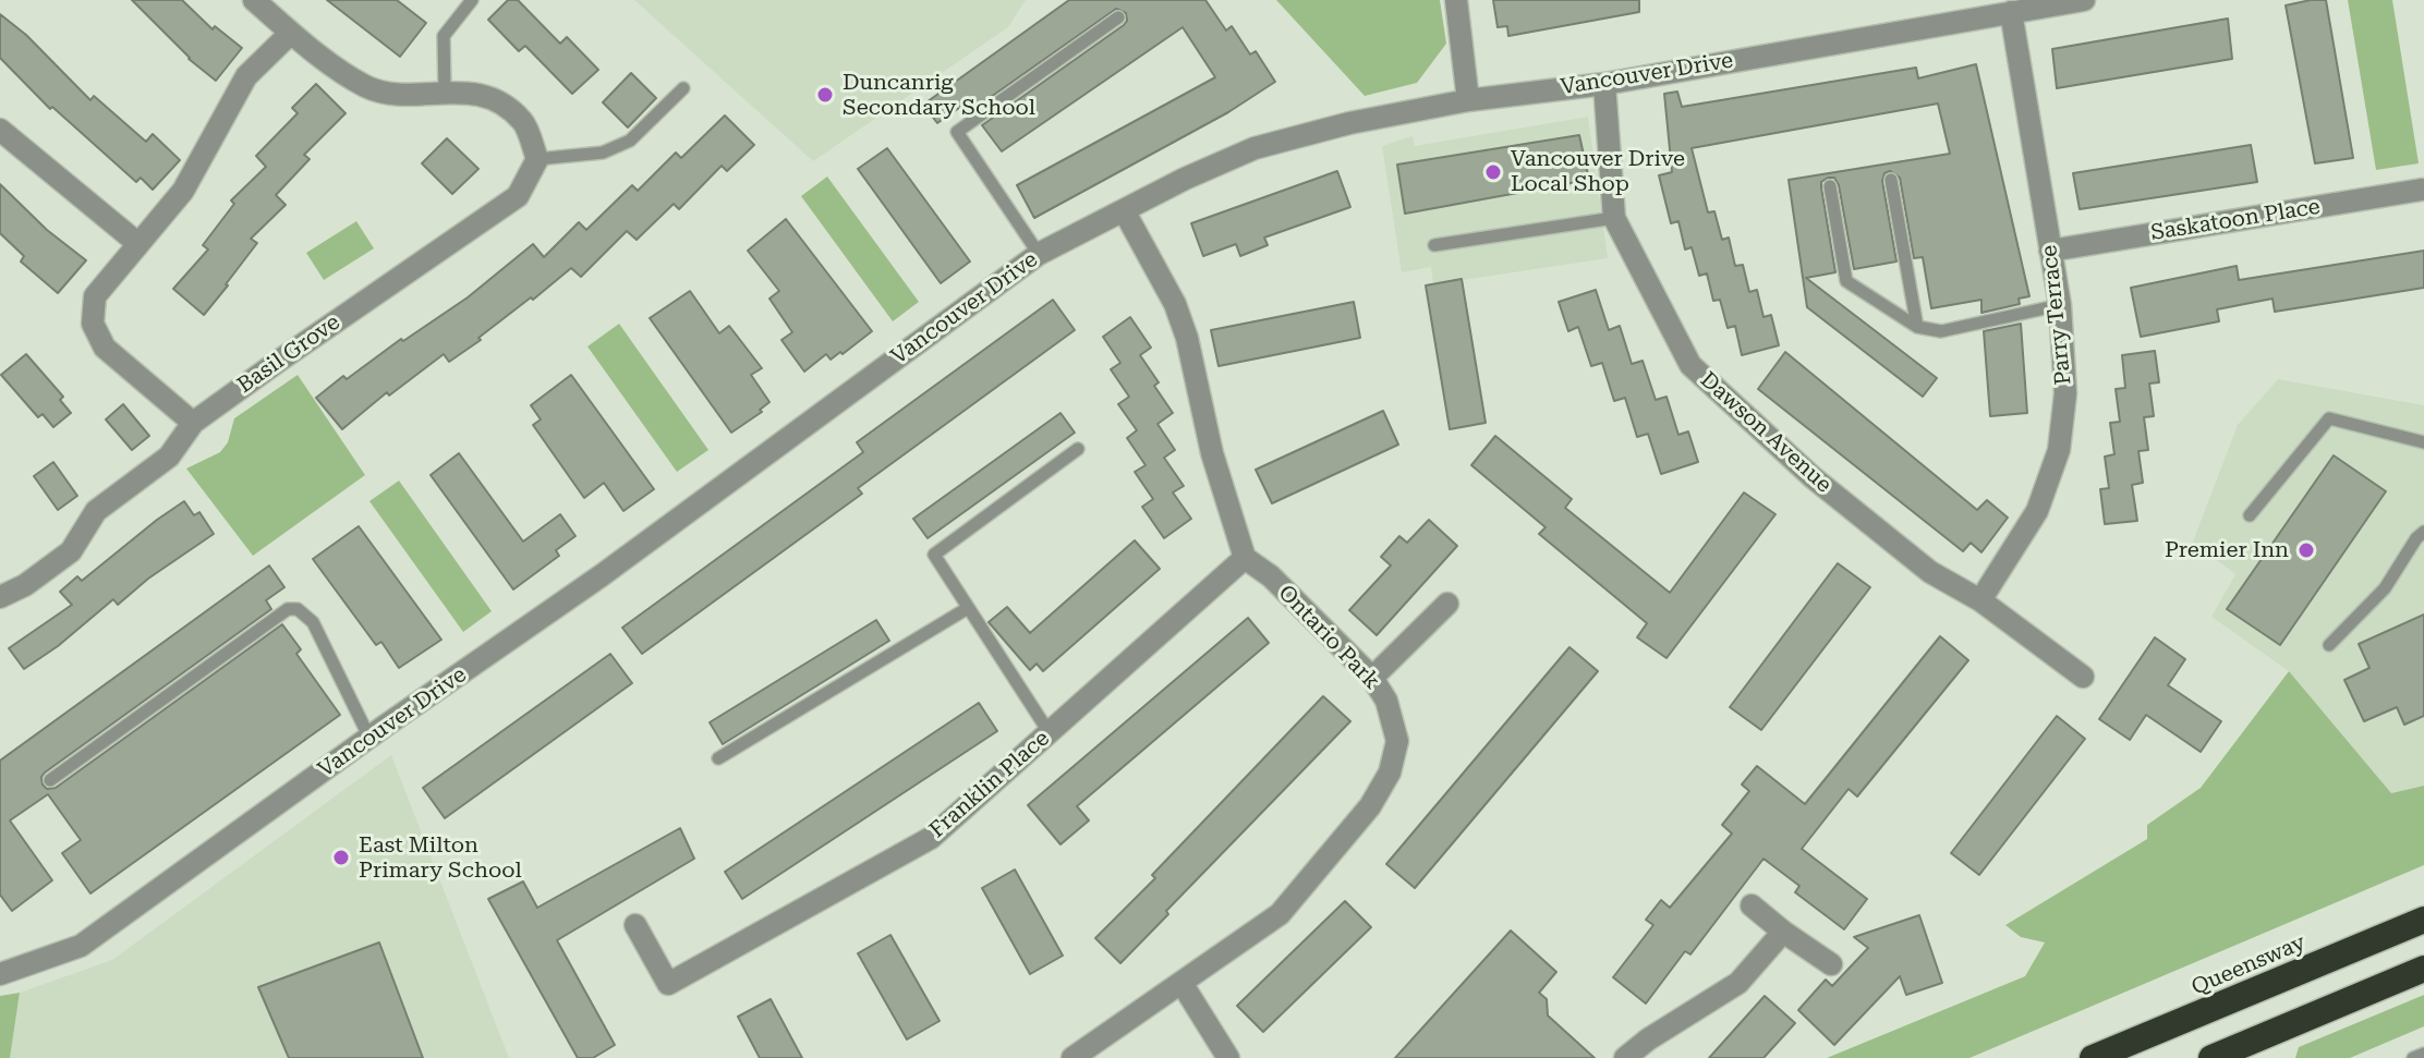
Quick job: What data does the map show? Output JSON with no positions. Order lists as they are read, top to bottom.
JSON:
{
  "streets": {
    "highway": ["Queensway"],
    "street": [
      "Vancouver Drive",
      "Saskatoon Place",
      "Parry Terrace",
      "Basil Grove",
      "Dawson Avenue",
      "Ontario Park",
      "Franklin Place"
    ]
  },
  "crossings": [
    ["Vancouver Drive", "Parry Terrace"],
    ["Vancouver Drive", "Dawson Avenue"],
    ["Saskatoon Place", "Parry Terrace"],
    ["Parry Terrace", "Dawson Avenue"],
    ["Ontario Park", "Franklin Place"]
  ],
  "places": [
    "Duncanrig Secondary School",
    "Vancouver Drive Local Shop",
    "Premier Inn",
    "East Milton Primary School"
  ]
}
